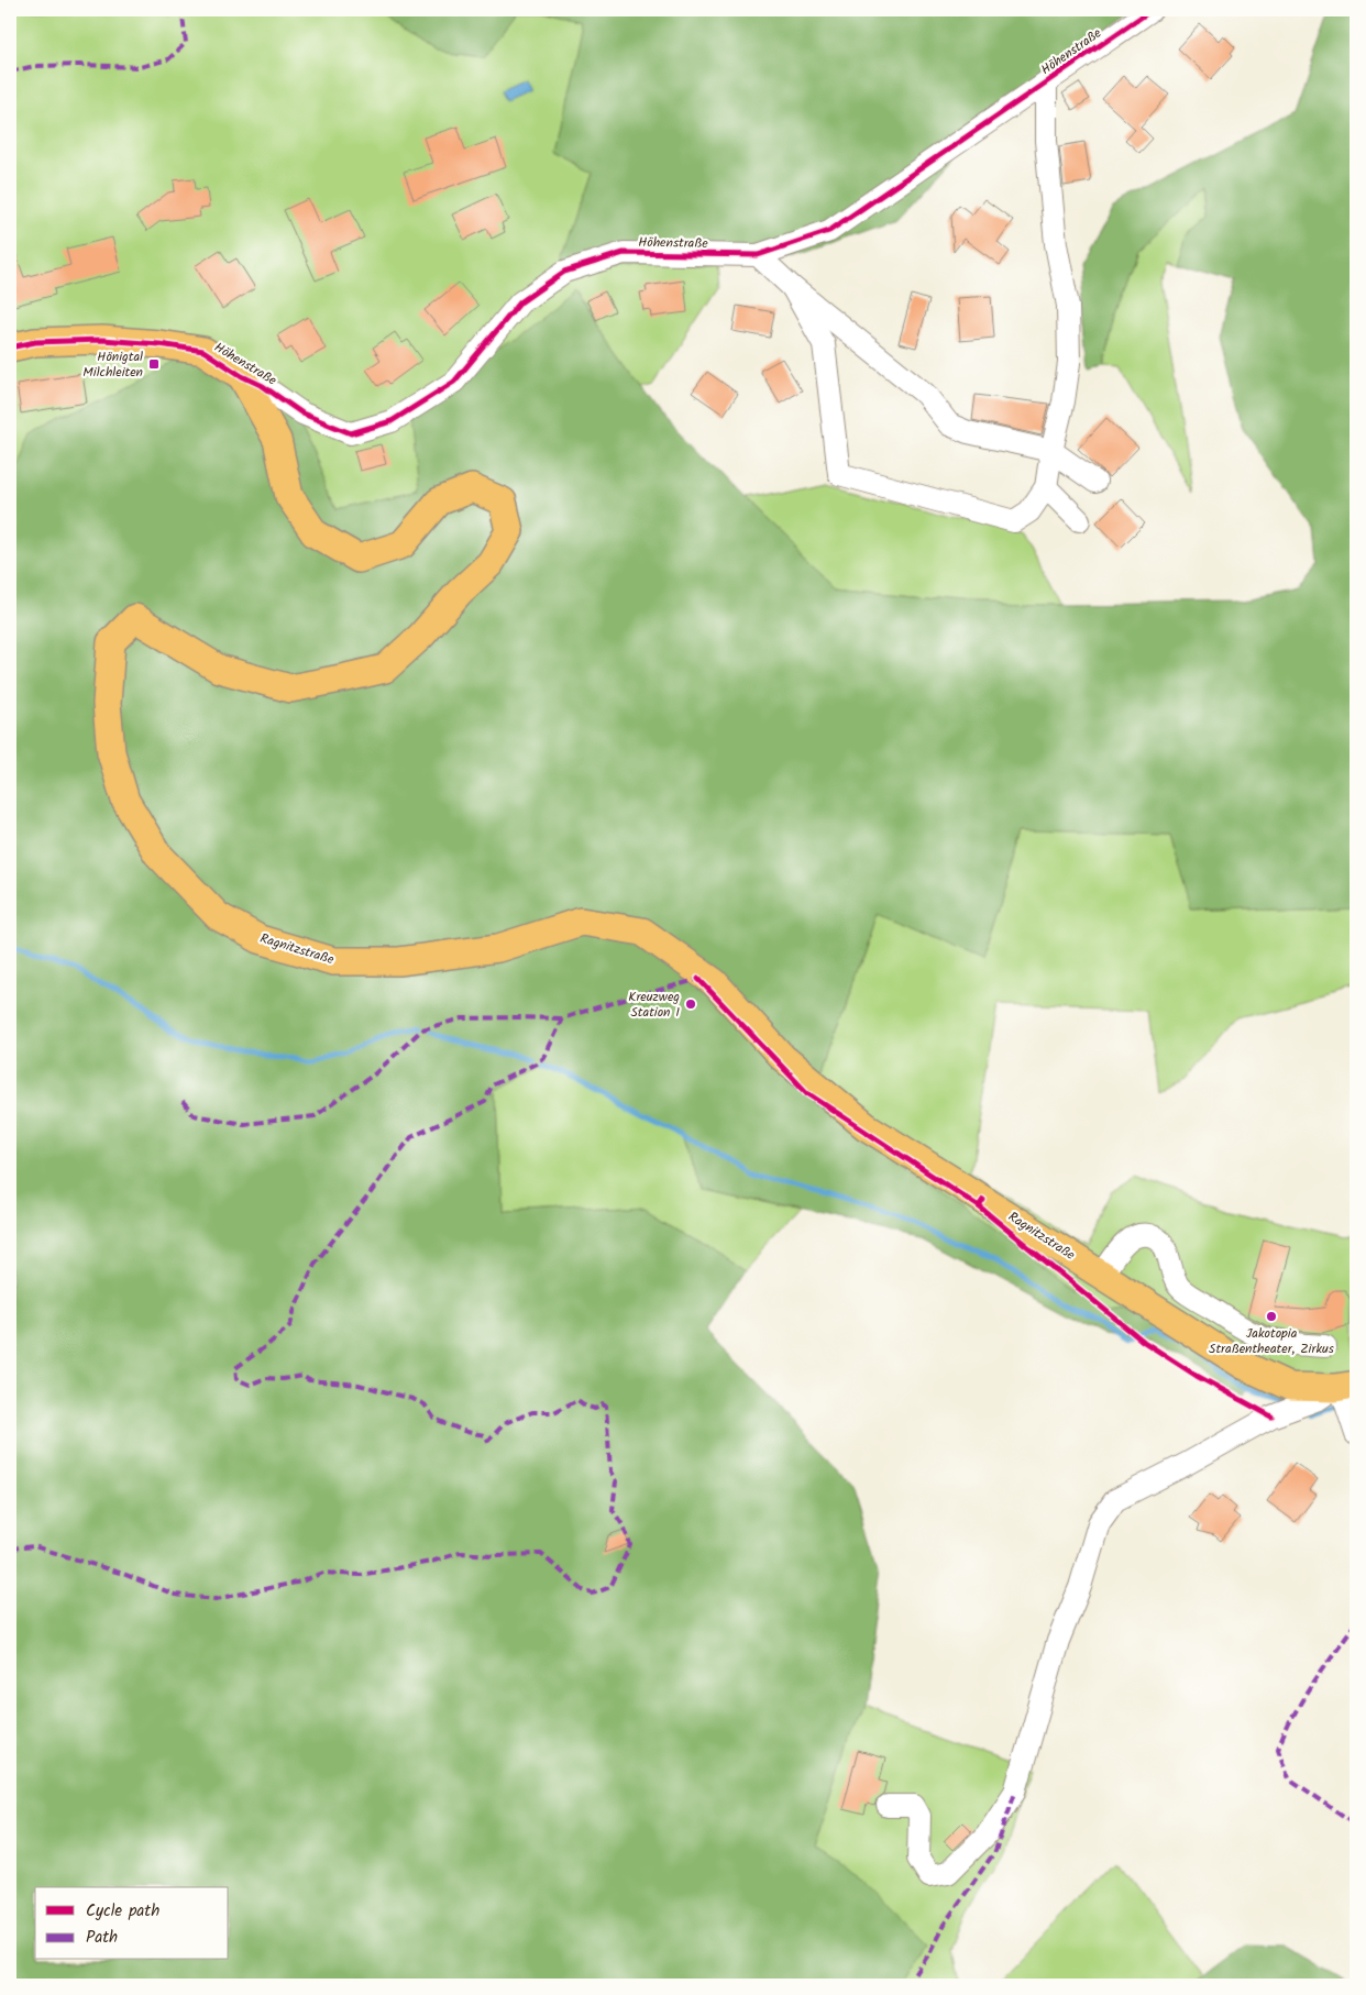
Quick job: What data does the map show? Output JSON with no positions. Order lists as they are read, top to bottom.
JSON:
{
  "streets": {
    "main road": ["Höhenstraße", "Ragnitzstraße"]
  },
  "crossings": [
    ["Höhenstraße", "Ragnitzstraße"]
  ],
  "places": {
    "transit": ["Hönigtal Milchleiten"],
    "other": ["Kreuzweg Station I", "Jakotopia Straßentheater, Zirkus"]
  },
  "legend": ["Cycle path", "Path"]
}
